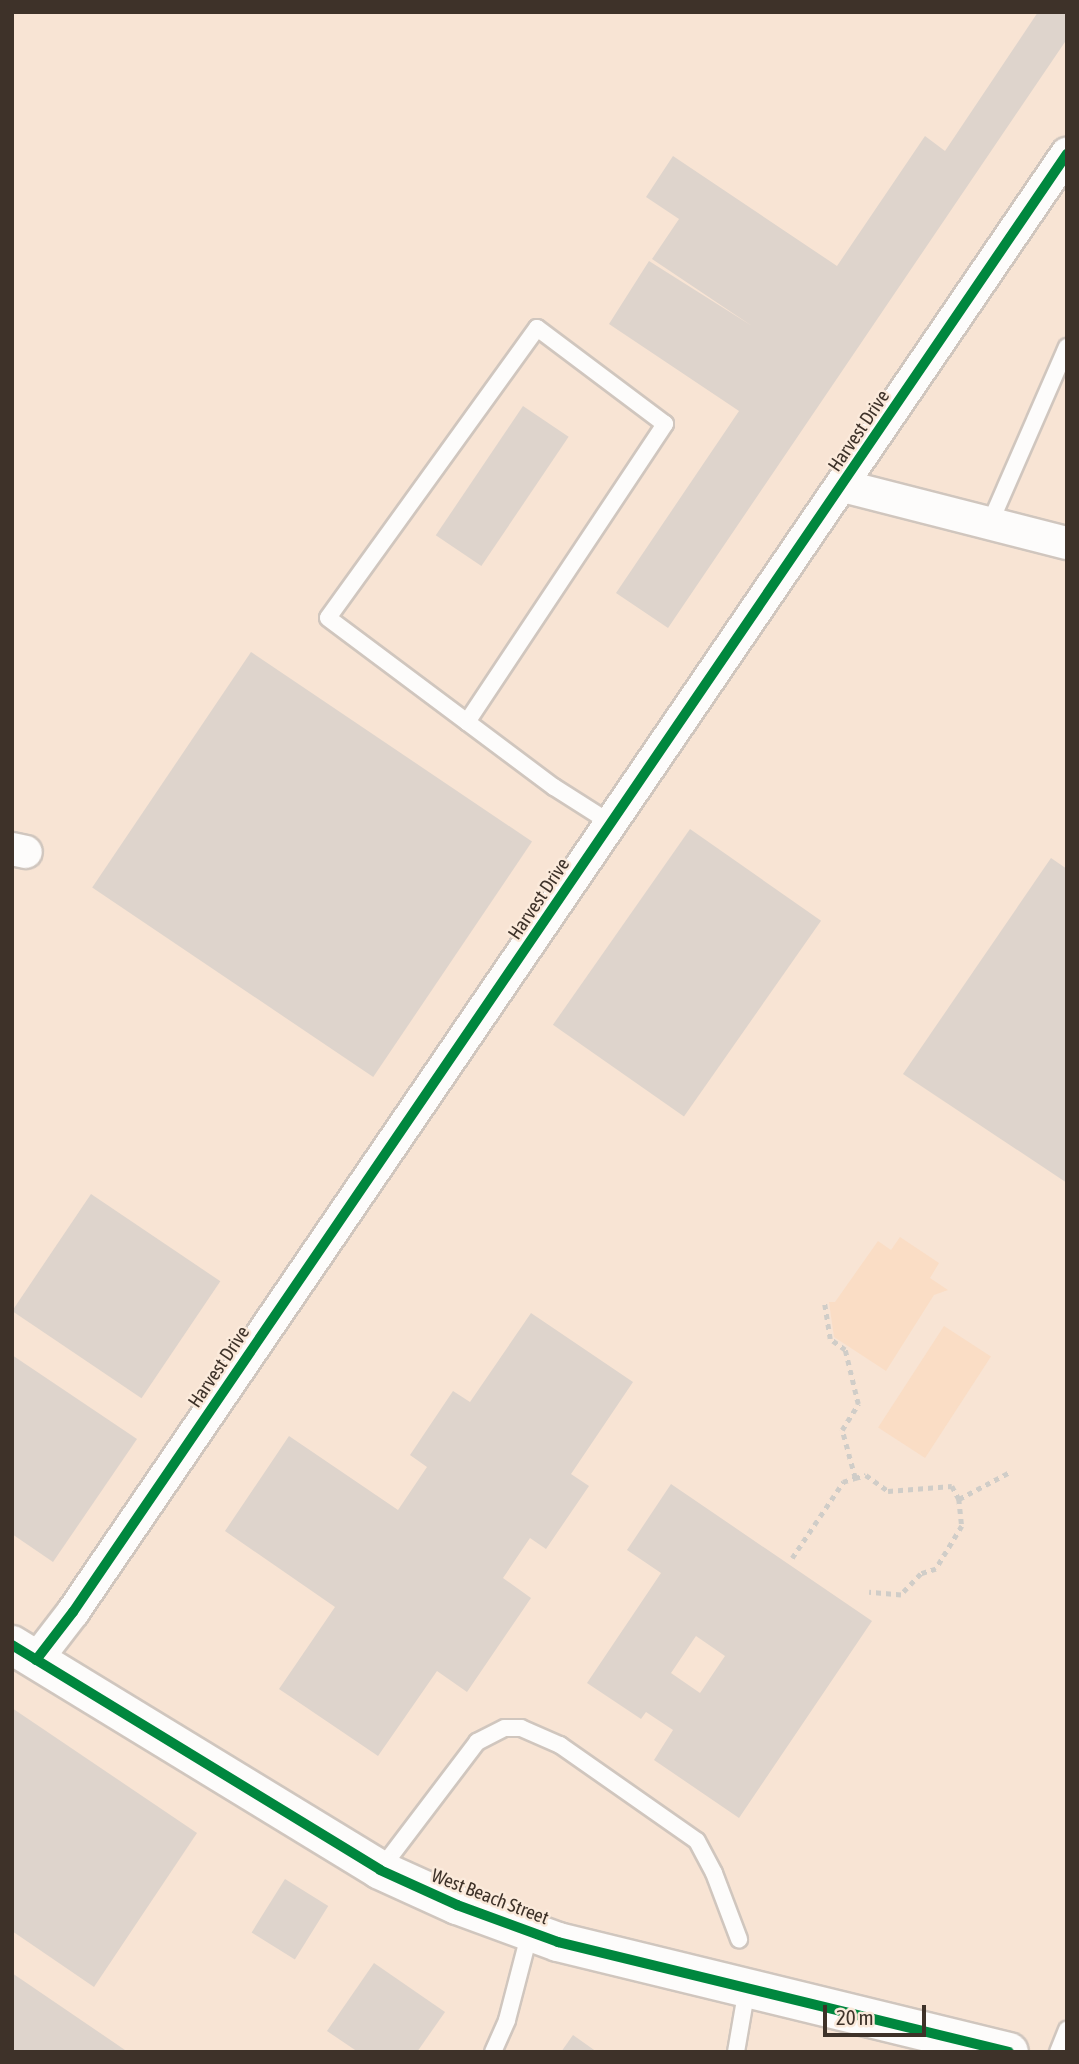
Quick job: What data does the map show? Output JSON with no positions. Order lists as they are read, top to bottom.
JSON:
{
  "streets": {
    "main road": ["West Beach Street"],
    "street": ["Harvest Drive"]
  },
  "crossings": [
    ["Harvest Drive", "West Beach Street"]
  ],
  "scale_bar": "20 m"
}
